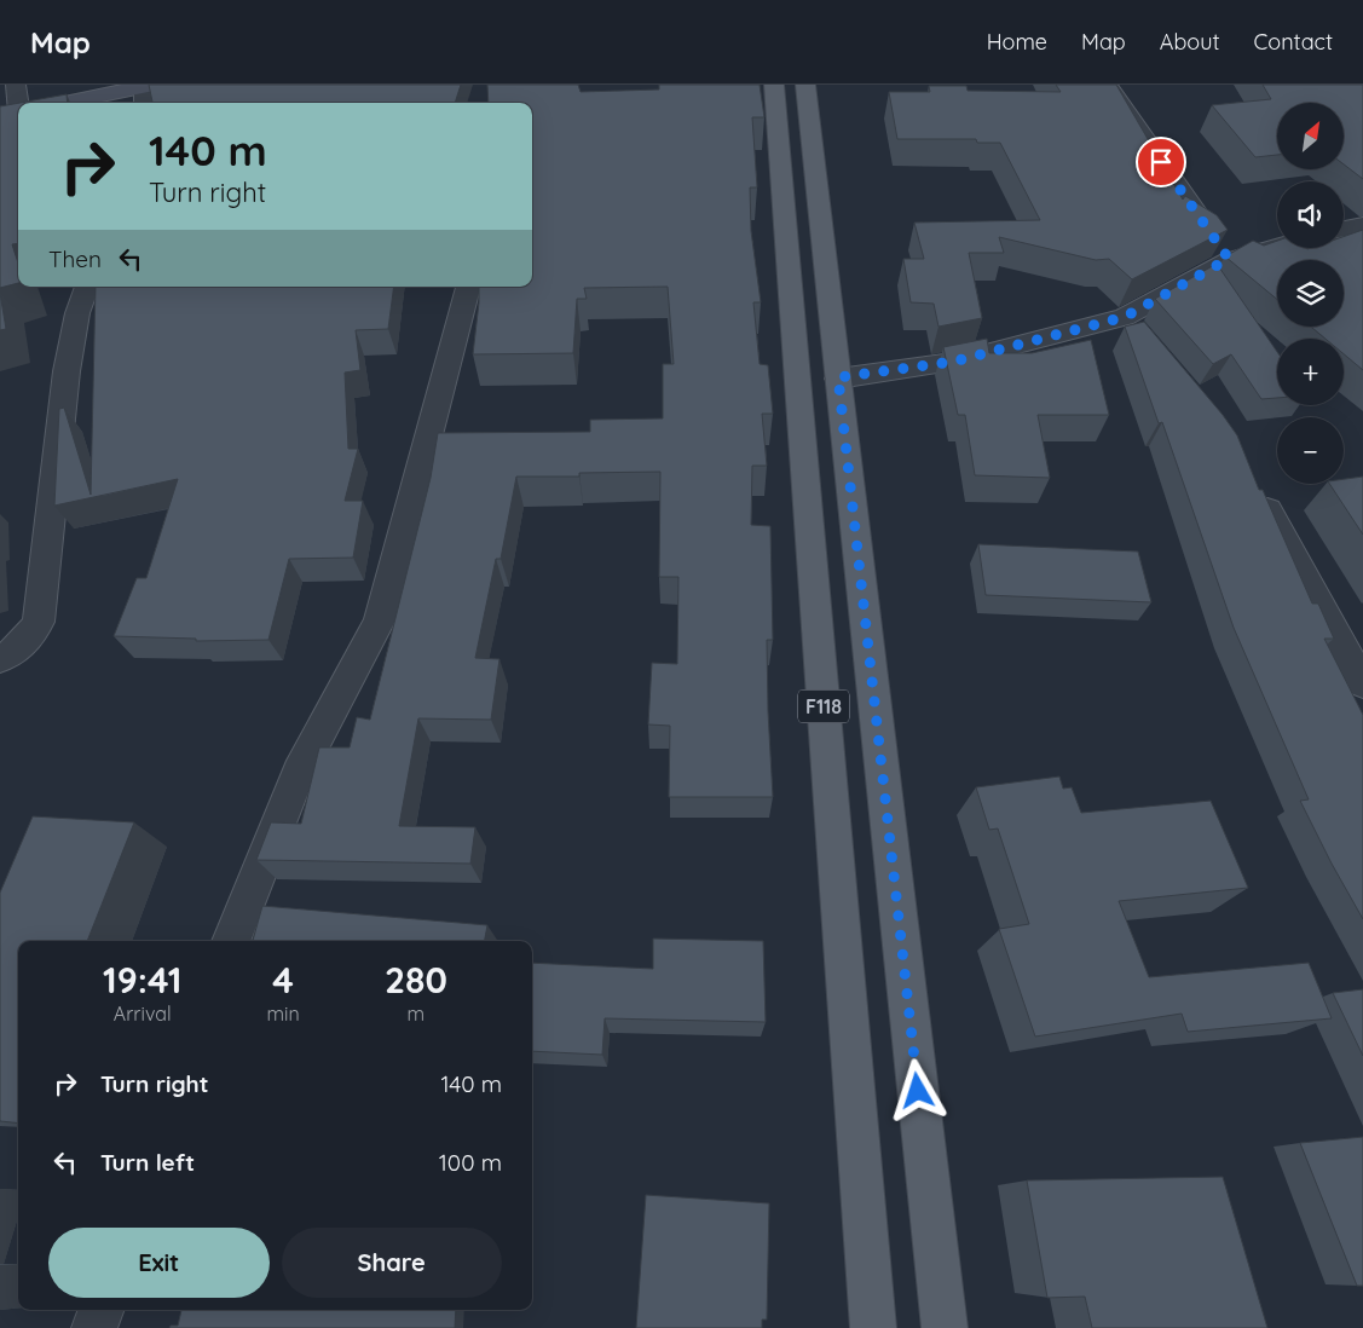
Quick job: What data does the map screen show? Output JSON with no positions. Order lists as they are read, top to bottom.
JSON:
{
  "streets": {
    "main road": ["F118"]
  },
  "north": "top right",
  "page": {
    "header": "Map",
    "nav": [
      "Home",
      "Map",
      "About",
      "Contact"
    ],
    "map_buttons": ["+", "−"],
    "turn": ["140 m", "Turn right"],
    "then": "Then",
    "eta": [
      "19:41",
      "Arrival",
      "4",
      "min",
      "280",
      "m"
    ],
    "list": [
      {
        "name": "Turn right",
        "value": "140 m"
      },
      {
        "name": "Turn left",
        "value": "100 m"
      }
    ],
    "buttons": ["Exit", "Share"]
  }
}
